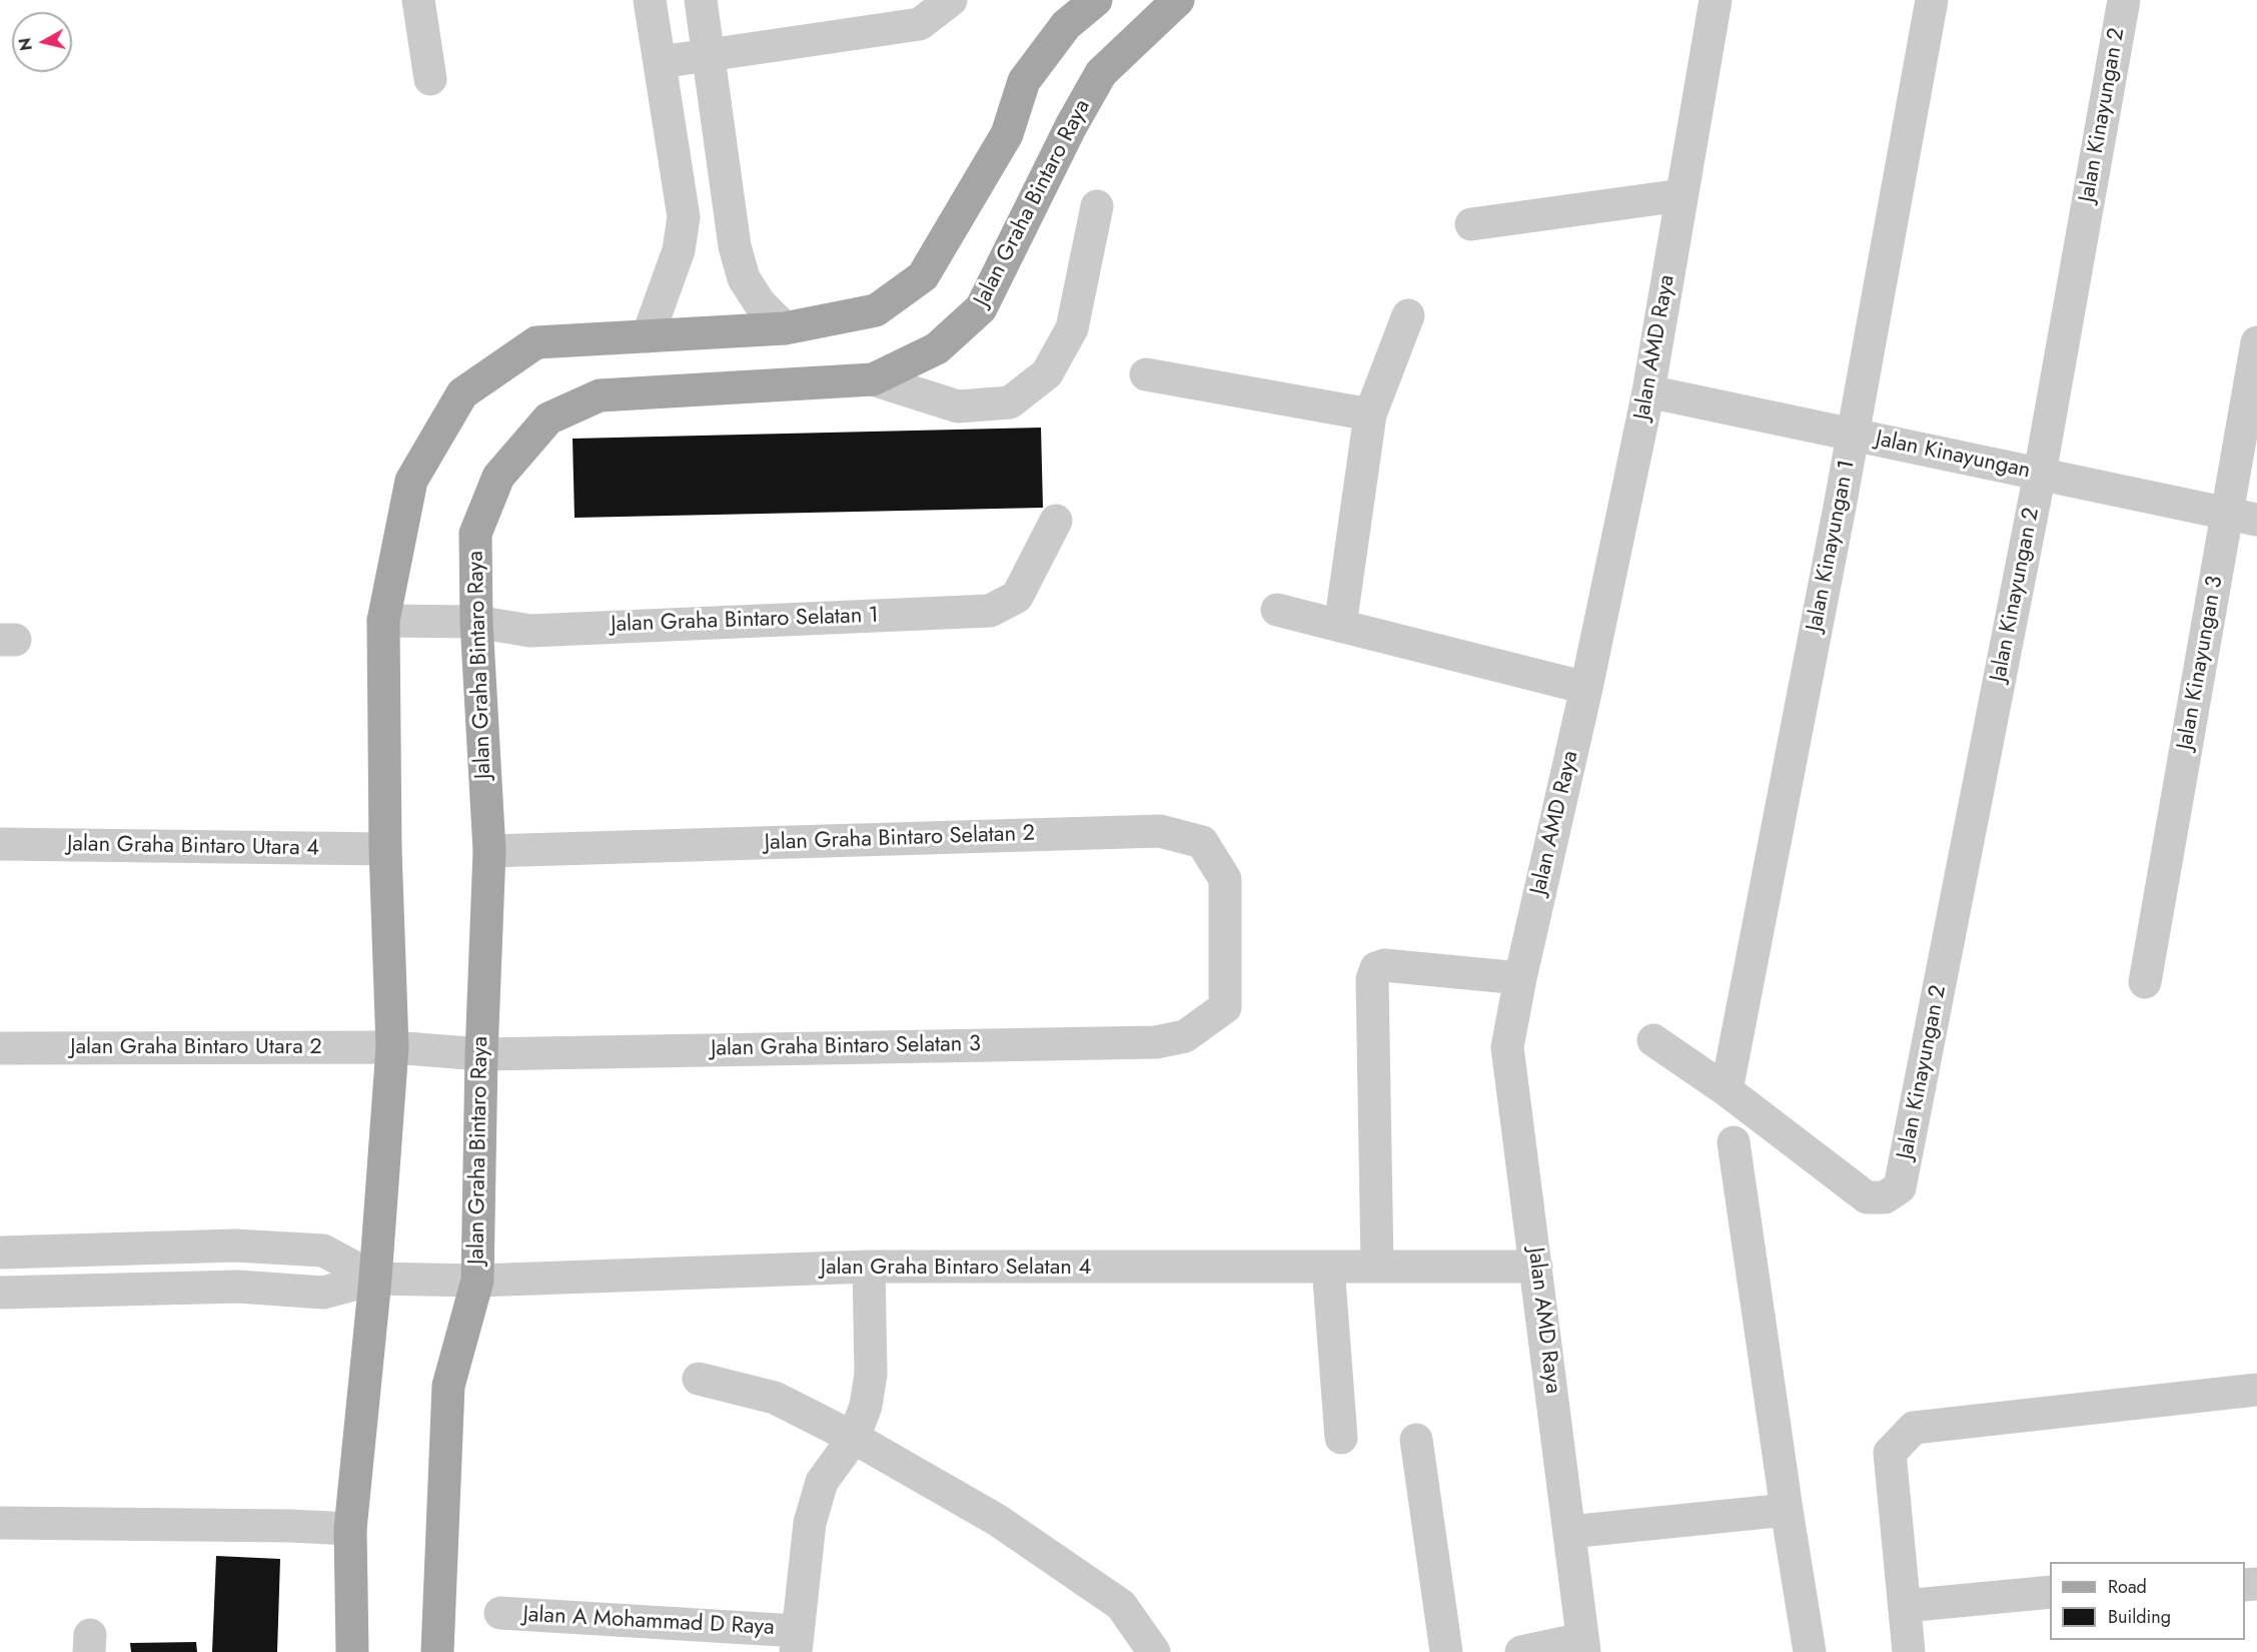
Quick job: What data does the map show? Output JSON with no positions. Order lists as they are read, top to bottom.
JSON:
{
  "streets": {
    "main road": ["Jalan Graha Bintaro Raya"],
    "street": [
      "Jalan Kinayungan 2",
      "Jalan AMD Raya",
      "Jalan Kinayungan",
      "Jalan Kinayungan 1",
      "Jalan Graha Bintaro Selatan 1",
      "Jalan Kinayungan 3",
      "Jalan Graha Bintaro Selatan 2",
      "Jalan Graha Bintaro Utara 4",
      "Jalan Graha Bintaro Selatan 3",
      "Jalan Graha Bintaro Utara 2",
      "Jalan Graha Bintaro Selatan 4",
      "Jalan A Mohammad D Raya"
    ]
  },
  "crossings": [
    ["Jalan Kinayungan 2", "Jalan Kinayungan"],
    ["Jalan Kinayungan 2", "Jalan Kinayungan 1"],
    ["Jalan Graha Bintaro Raya", "Jalan Graha Bintaro Selatan 1"],
    ["Jalan Graha Bintaro Raya", "Jalan Graha Bintaro Selatan 2"],
    ["Jalan Graha Bintaro Raya", "Jalan Graha Bintaro Selatan 3"],
    ["Jalan Graha Bintaro Raya", "Jalan Graha Bintaro Selatan 4"],
    ["Jalan AMD Raya", "Jalan Kinayungan"],
    ["Jalan AMD Raya", "Jalan Graha Bintaro Selatan 4"],
    ["Jalan Kinayungan", "Jalan Kinayungan 1"],
    ["Jalan Kinayungan", "Jalan Kinayungan 3"],
    ["Jalan Graha Bintaro Selatan 2", "Jalan Graha Bintaro Selatan 3"],
    ["Jalan Graha Bintaro Selatan 3", "Jalan Graha Bintaro Utara 2"],
    ["Jalan Graha Bintaro Selatan 4", "Jalan A Mohammad D Raya"]
  ],
  "legend": ["Road", "Building"],
  "north": "left"
}
